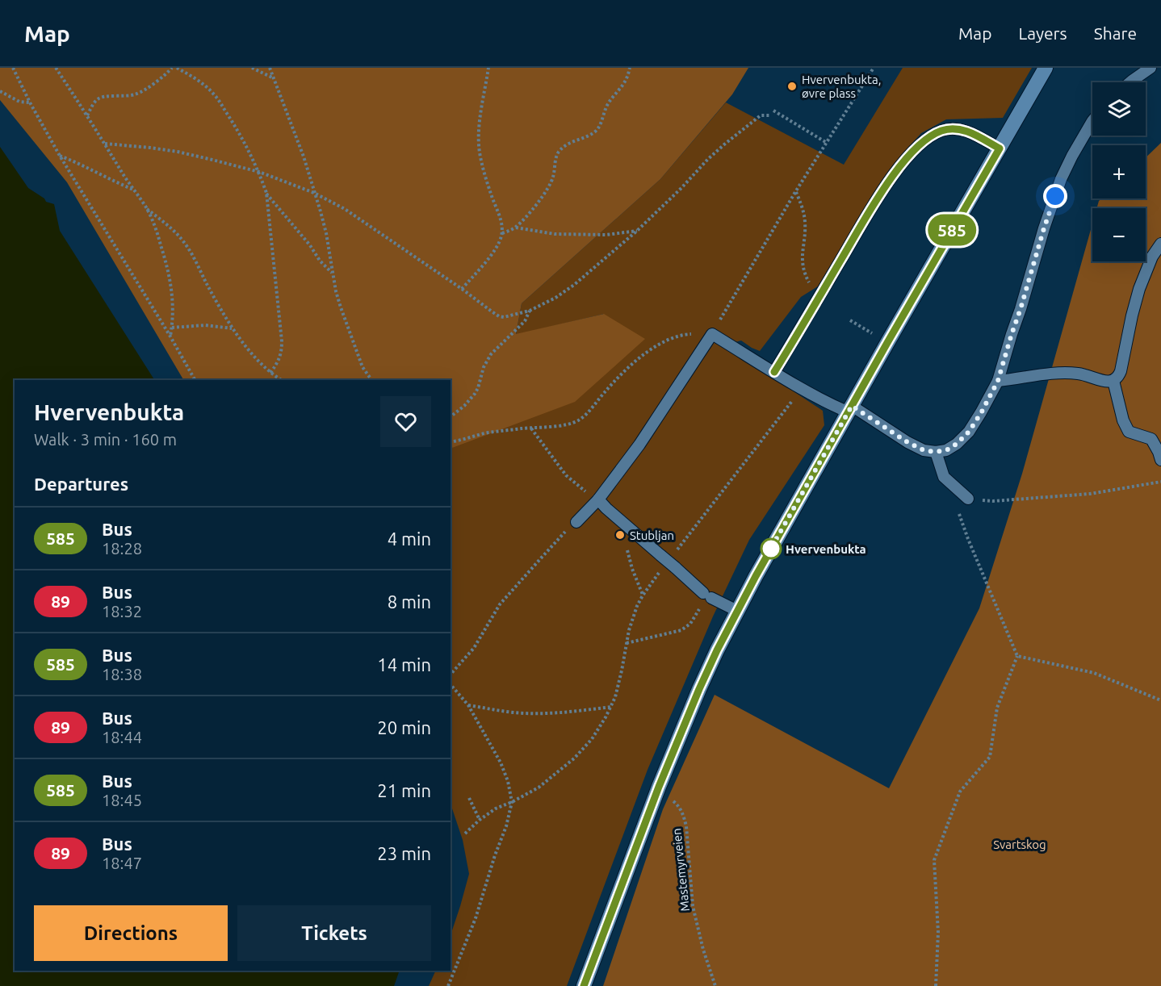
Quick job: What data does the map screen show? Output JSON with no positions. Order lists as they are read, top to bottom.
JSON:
{
  "streets": {
    "path": ["Mastemyrveien"]
  },
  "parks": ["Svartskog"],
  "places": ["Hvervenbukta, øvre plass", "Stubljan", "Hvervenbukta"],
  "lines": ["bus line 585"],
  "page": {
    "header": "Map",
    "nav": ["Map", "Layers", "Share"],
    "on_map": "585",
    "map_buttons": ["+", "−"],
    "heading": [
      ["Hvervenbukta", "Walk · 3 min · 160 m"],
      "Departures"
    ],
    "list": [
      {
        "mark": "585",
        "name": "Bus",
        "note": "18:28",
        "value": "4 min"
      },
      {
        "mark": "89",
        "name": "Bus",
        "note": "18:32",
        "value": "8 min"
      },
      {
        "mark": "585",
        "name": "Bus",
        "note": "18:38",
        "value": "14 min"
      },
      {
        "mark": "89",
        "name": "Bus",
        "note": "18:44",
        "value": "20 min"
      },
      {
        "mark": "585",
        "name": "Bus",
        "note": "18:45",
        "value": "21 min"
      },
      {
        "mark": "89",
        "name": "Bus",
        "note": "18:47",
        "value": "23 min"
      }
    ],
    "buttons": ["Directions", "Tickets"]
  }
}
